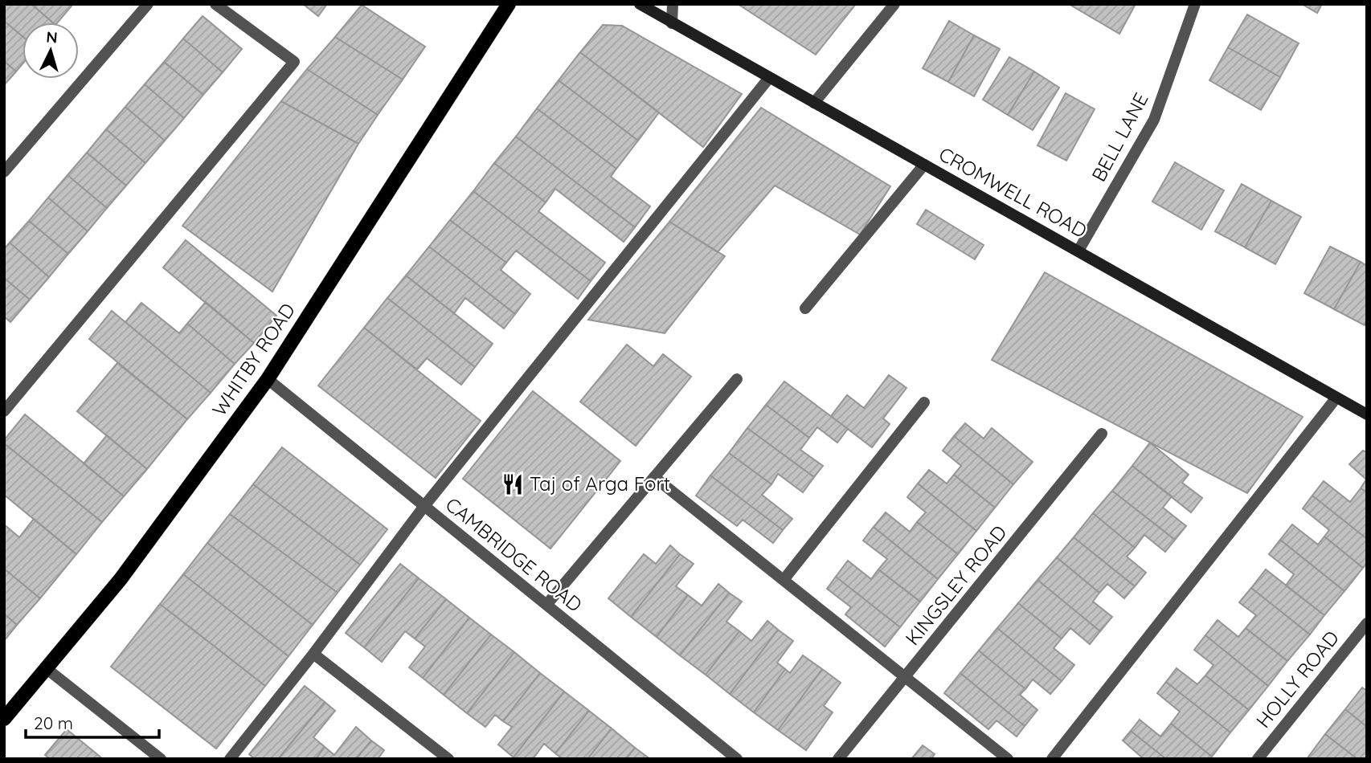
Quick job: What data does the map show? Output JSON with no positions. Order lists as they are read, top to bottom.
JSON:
{
  "streets": {
    "main road": ["WHITBY ROAD"],
    "street": [
      "BELL LANE",
      "CROMWELL ROAD",
      "CAMBRIDGE ROAD",
      "KINGSLEY ROAD",
      "HOLLY ROAD"
    ]
  },
  "crossings": [
    ["BELL LANE", "CROMWELL ROAD"],
    ["WHITBY ROAD", "CAMBRIDGE ROAD"]
  ],
  "places": {
    "restaurant": ["Taj of Arga Fort"]
  },
  "scale_bar": "20 m",
  "north": "top"
}
